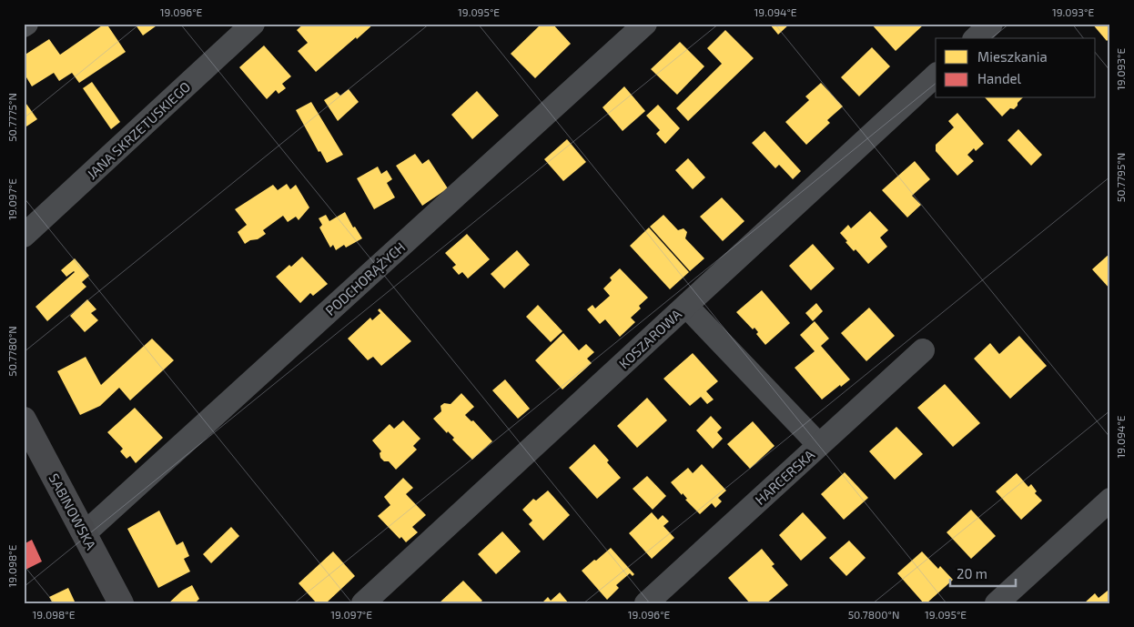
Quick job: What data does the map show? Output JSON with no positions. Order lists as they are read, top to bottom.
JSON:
{
  "streets": {
    "street": [
      "JANA SKRZETUSKIEGO",
      "PODCHORĄŻYCH",
      "KOSZAROWA",
      "HARCERSKA",
      "SABINOWSKA"
    ]
  },
  "crossings": [
    ["PODCHORĄŻYCH", "SABINOWSKA"]
  ],
  "legend": ["Mieszkania", "Handel"],
  "scale_bar": "20 m",
  "coordinates": [
    "19.096°E",
    "19.095°E",
    "19.094°E",
    "19.093°E",
    "50.7775°N",
    "50.7795°N",
    "19.097°E",
    "50.7780°N",
    "19.098°E",
    "50.7800°N"
  ]
}
